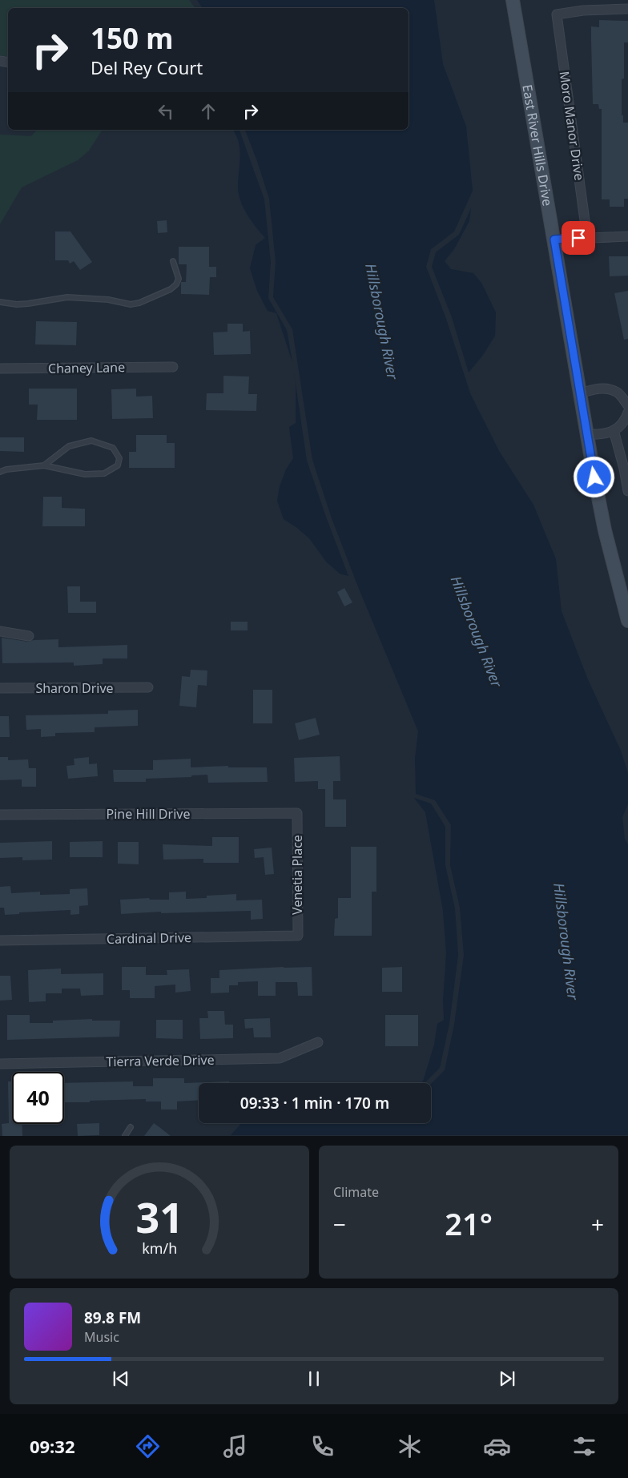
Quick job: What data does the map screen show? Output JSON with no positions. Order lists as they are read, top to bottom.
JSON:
{
  "streets": {
    "street": [
      "Moro Manor Drive",
      "East River Hills Drive",
      "Chaney Lane",
      "Sharon Drive",
      "Pine Hill Drive",
      "Venetia Place",
      "Cardinal Drive",
      "Tierra Verde Drive"
    ]
  },
  "crossings": [
    ["Pine Hill Drive", "Venetia Place"],
    ["Venetia Place", "Cardinal Drive"]
  ],
  "water": ["Hillsborough River"],
  "page": {
    "turn": ["150 m", "Del Rey Court"],
    "limit": "40",
    "trip": "09:33 · 1 min · 170 m",
    "tile": "Climate",
    "heat": ["−", "21°", "+"],
    "song": ["89.8 FM", "Music"],
    "tabs": "09:32",
    "gauge": ["31", "km/h"]
  }
}
